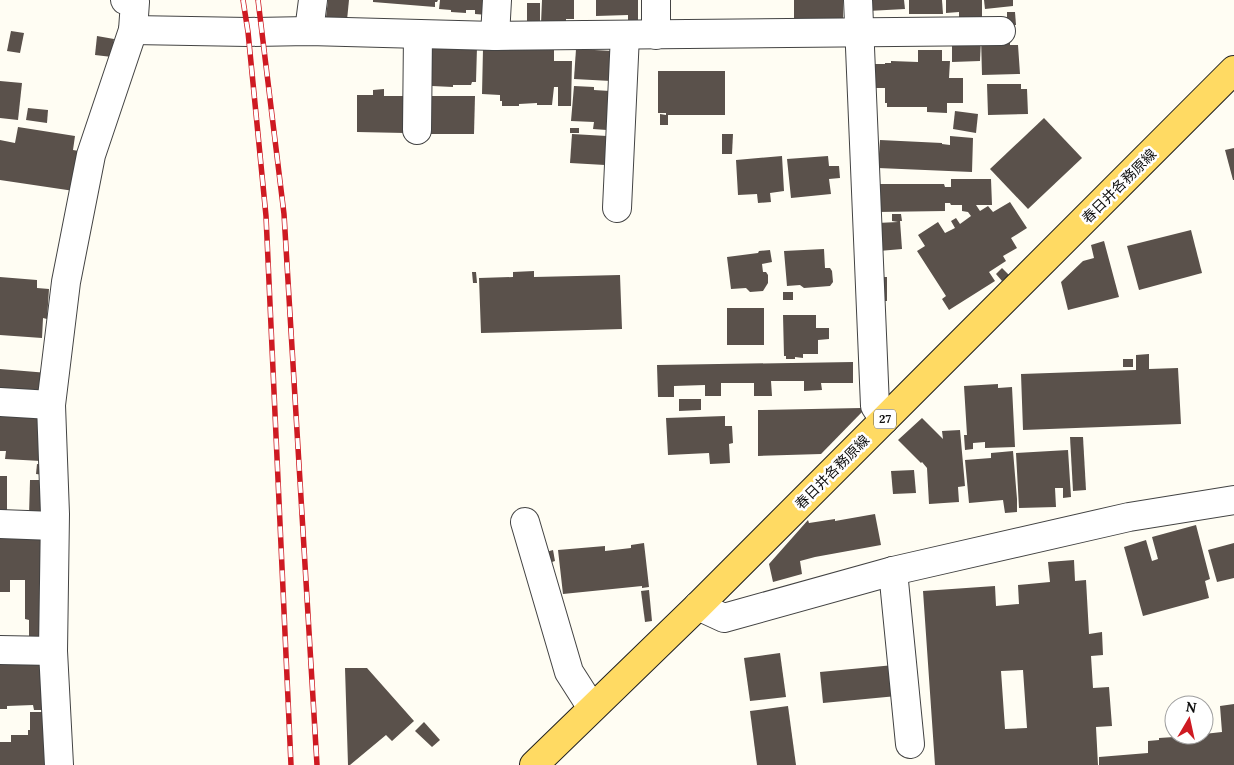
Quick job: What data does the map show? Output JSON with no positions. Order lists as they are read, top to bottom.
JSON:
{
  "streets": {
    "main road": ["春日井各務原線", "27"]
  },
  "north": "top"
}
